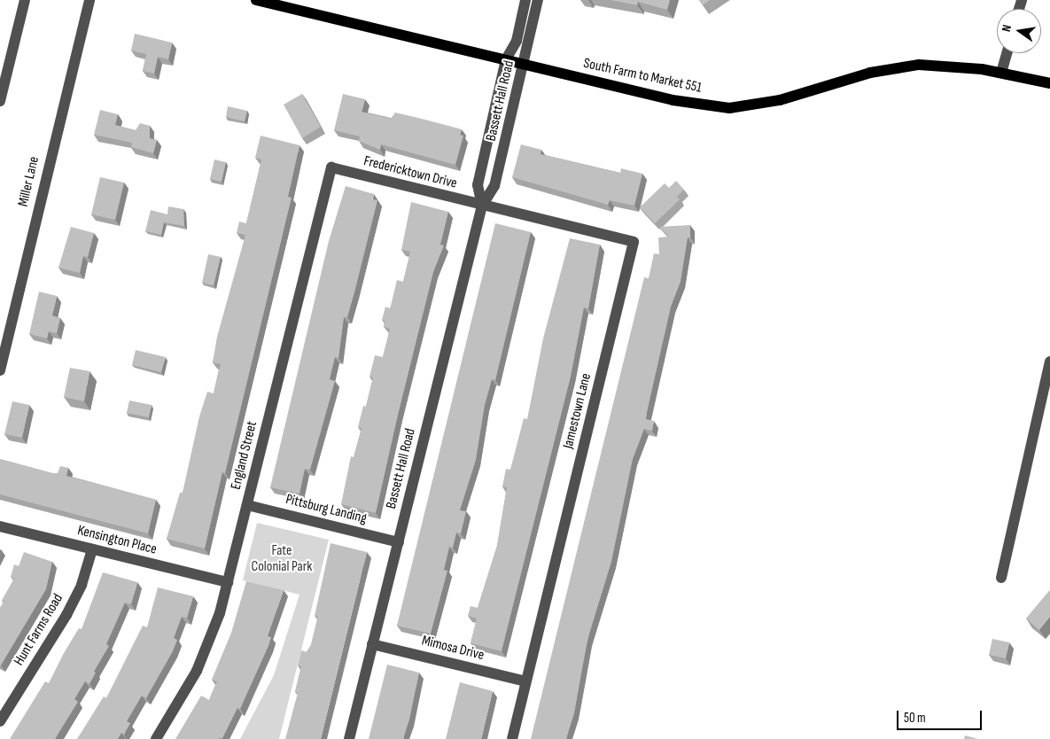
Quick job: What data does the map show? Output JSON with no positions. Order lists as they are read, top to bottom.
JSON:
{
  "streets": {
    "main road": ["South Farm to Market 551"],
    "street": [
      "Bassett Hall Road",
      "Fredericktown Drive",
      "Miller Lane",
      "Jamestown Lane",
      "England Street",
      "Pittsburg Landing",
      "Kensington Place",
      "Hunt Farms Road",
      "Mimosa Drive"
    ]
  },
  "crossings": [
    ["South Farm to Market 551", "Bassett Hall Road"],
    ["Bassett Hall Road", "Fredericktown Drive"],
    ["Bassett Hall Road", "Jamestown Lane"],
    ["Bassett Hall Road", "Pittsburg Landing"],
    ["Bassett Hall Road", "Mimosa Drive"],
    ["Fredericktown Drive", "Jamestown Lane"],
    ["Fredericktown Drive", "England Street"],
    ["Jamestown Lane", "Mimosa Drive"],
    ["England Street", "Pittsburg Landing"],
    ["England Street", "Kensington Place"],
    ["Kensington Place", "Hunt Farms Road"]
  ],
  "parks": ["Fate Colonial Park"],
  "scale_bar": "50 m",
  "north": "left"
}
